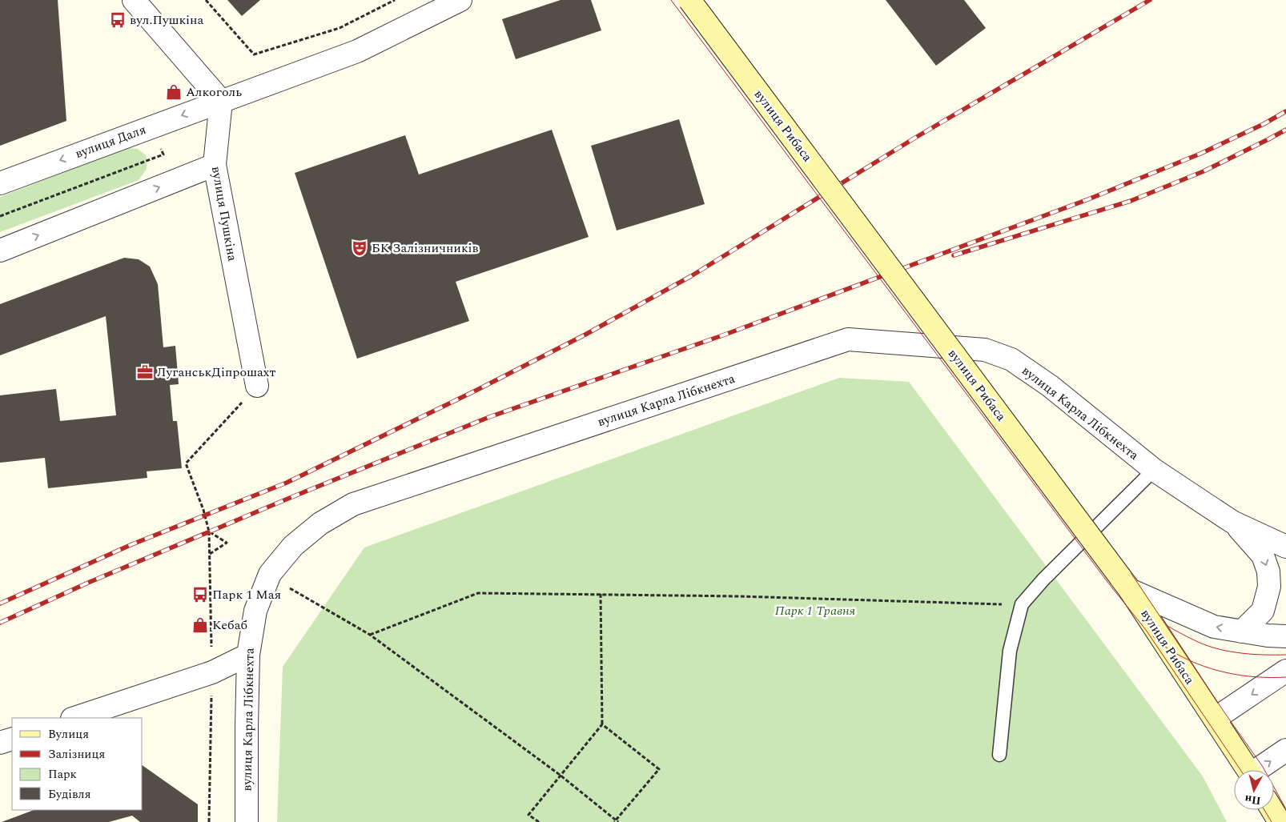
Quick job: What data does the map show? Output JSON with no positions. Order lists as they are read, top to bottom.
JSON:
{
  "streets": {
    "main road": ["вулиця Рибаса"],
    "street": ["вулиця Даля", "вулиця Пушкіна", "вулиця Карла Лібкнехта"]
  },
  "crossings": [
    ["вулиця Даля", "вулиця Пушкіна"]
  ],
  "parks": ["Парк 1 Травня"],
  "places": {
    "bus stop": ["вул.Пушкіна", "Парк 1 Мая"],
    "shop": ["Алкоголь", "Кебаб"],
    "theatre": ["БК Залізничників"],
    "office": ["ЛуганськДіпрошахт"]
  },
  "legend": [
    "Вулиця",
    "Залізниця",
    "Парк",
    "Будівля"
  ],
  "north": "bottom"
}
